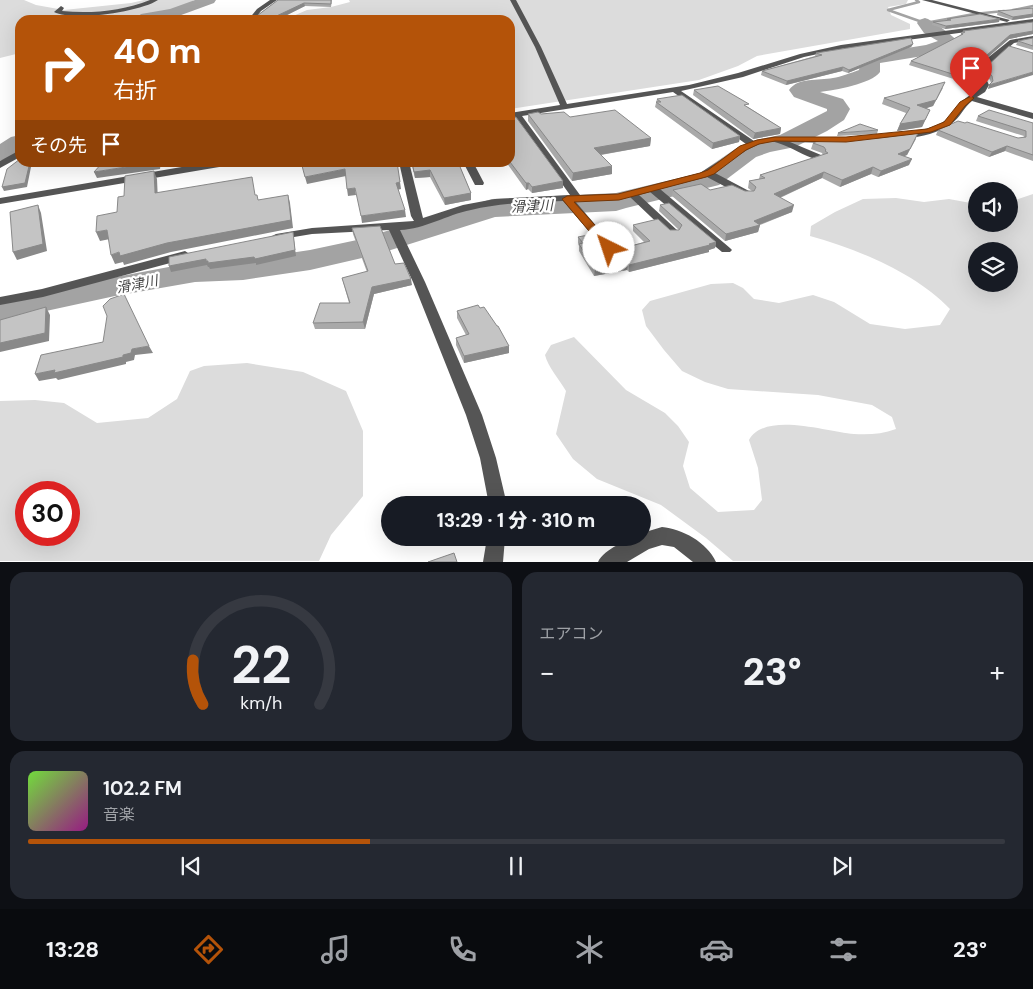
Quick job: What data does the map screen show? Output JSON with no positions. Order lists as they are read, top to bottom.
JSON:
{
  "water": ["滑津川"],
  "page": {
    "turn": ["40 m", "右折"],
    "then": "その先",
    "limit": "30",
    "trip": "13:29 · 1 分 · 310 m",
    "tile": "エアコン",
    "heat": ["−", "23°", "+"],
    "song": ["102.2 FM", "音楽"],
    "tabs": ["13:28", "23°"],
    "gauge": ["22", "km/h"]
  }
}
